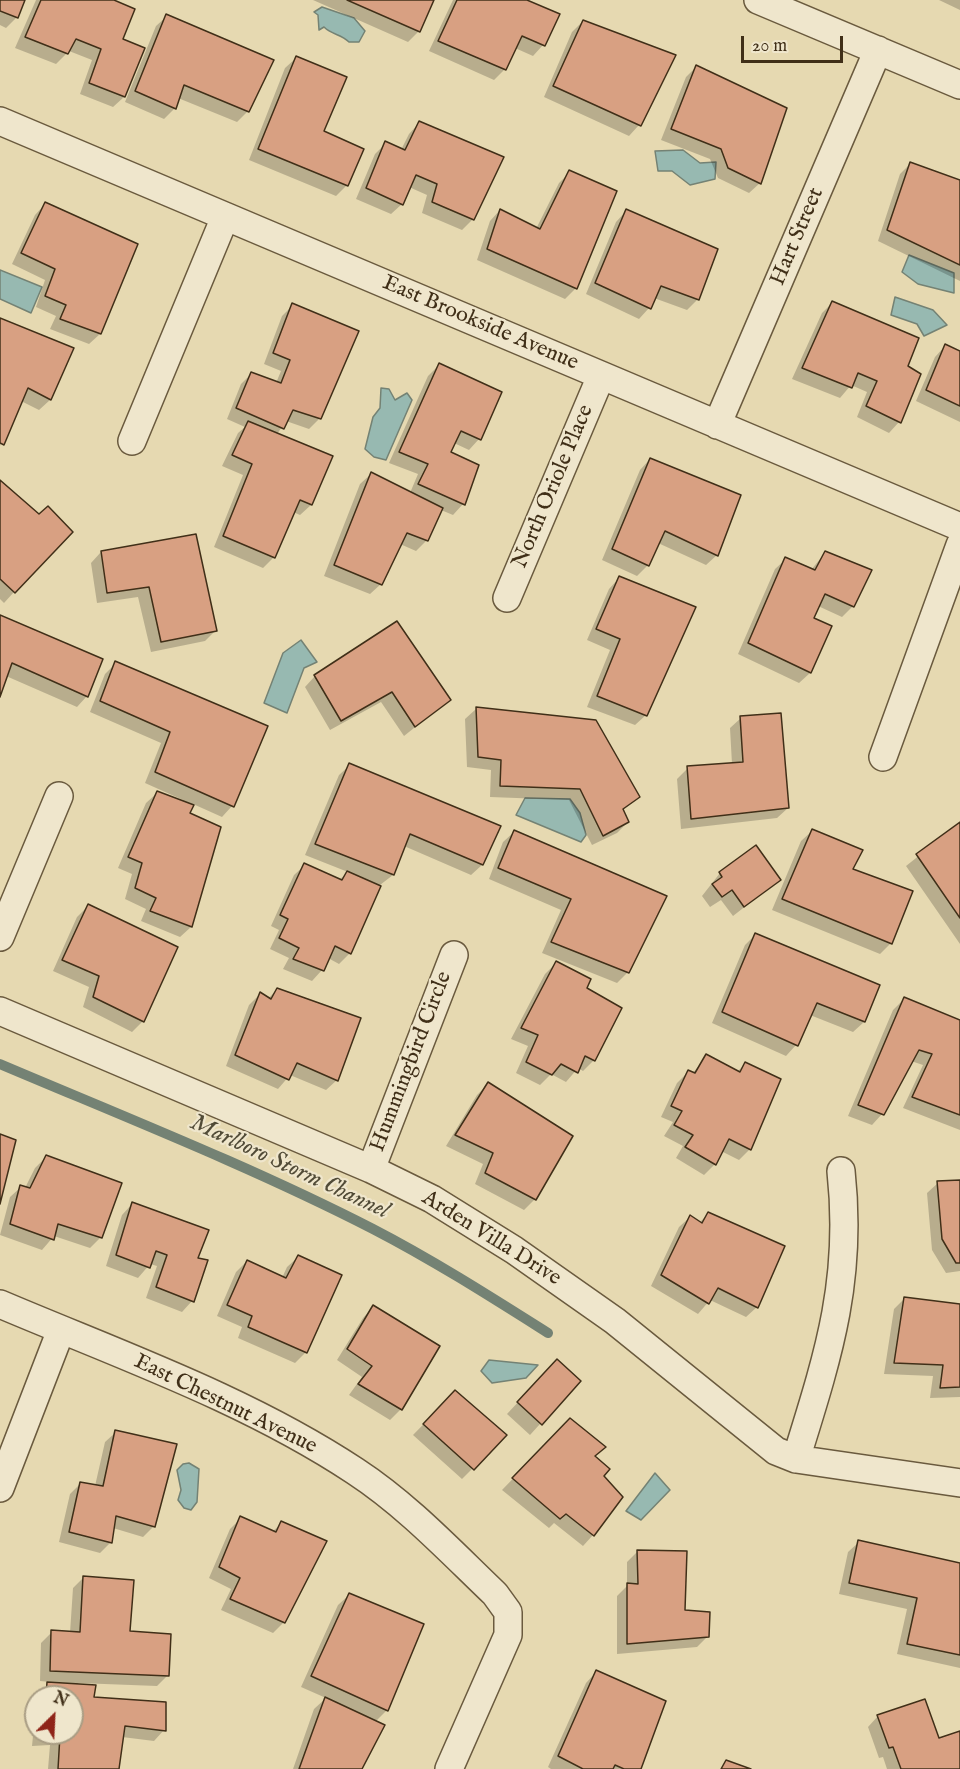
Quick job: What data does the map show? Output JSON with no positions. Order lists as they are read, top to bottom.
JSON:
{
  "streets": {
    "street": [
      "Hart Street",
      "East Brookside Avenue",
      "North Oriole Place",
      "Hummingbird Circle",
      "Arden Villa Drive",
      "East Chestnut Avenue"
    ]
  },
  "crossings": [
    ["Hart Street", "East Brookside Avenue"],
    ["East Brookside Avenue", "North Oriole Place"],
    ["Hummingbird Circle", "Arden Villa Drive"]
  ],
  "water": ["Marlboro Storm Channel"],
  "scale_bar": "20 m",
  "north": "top right"
}
